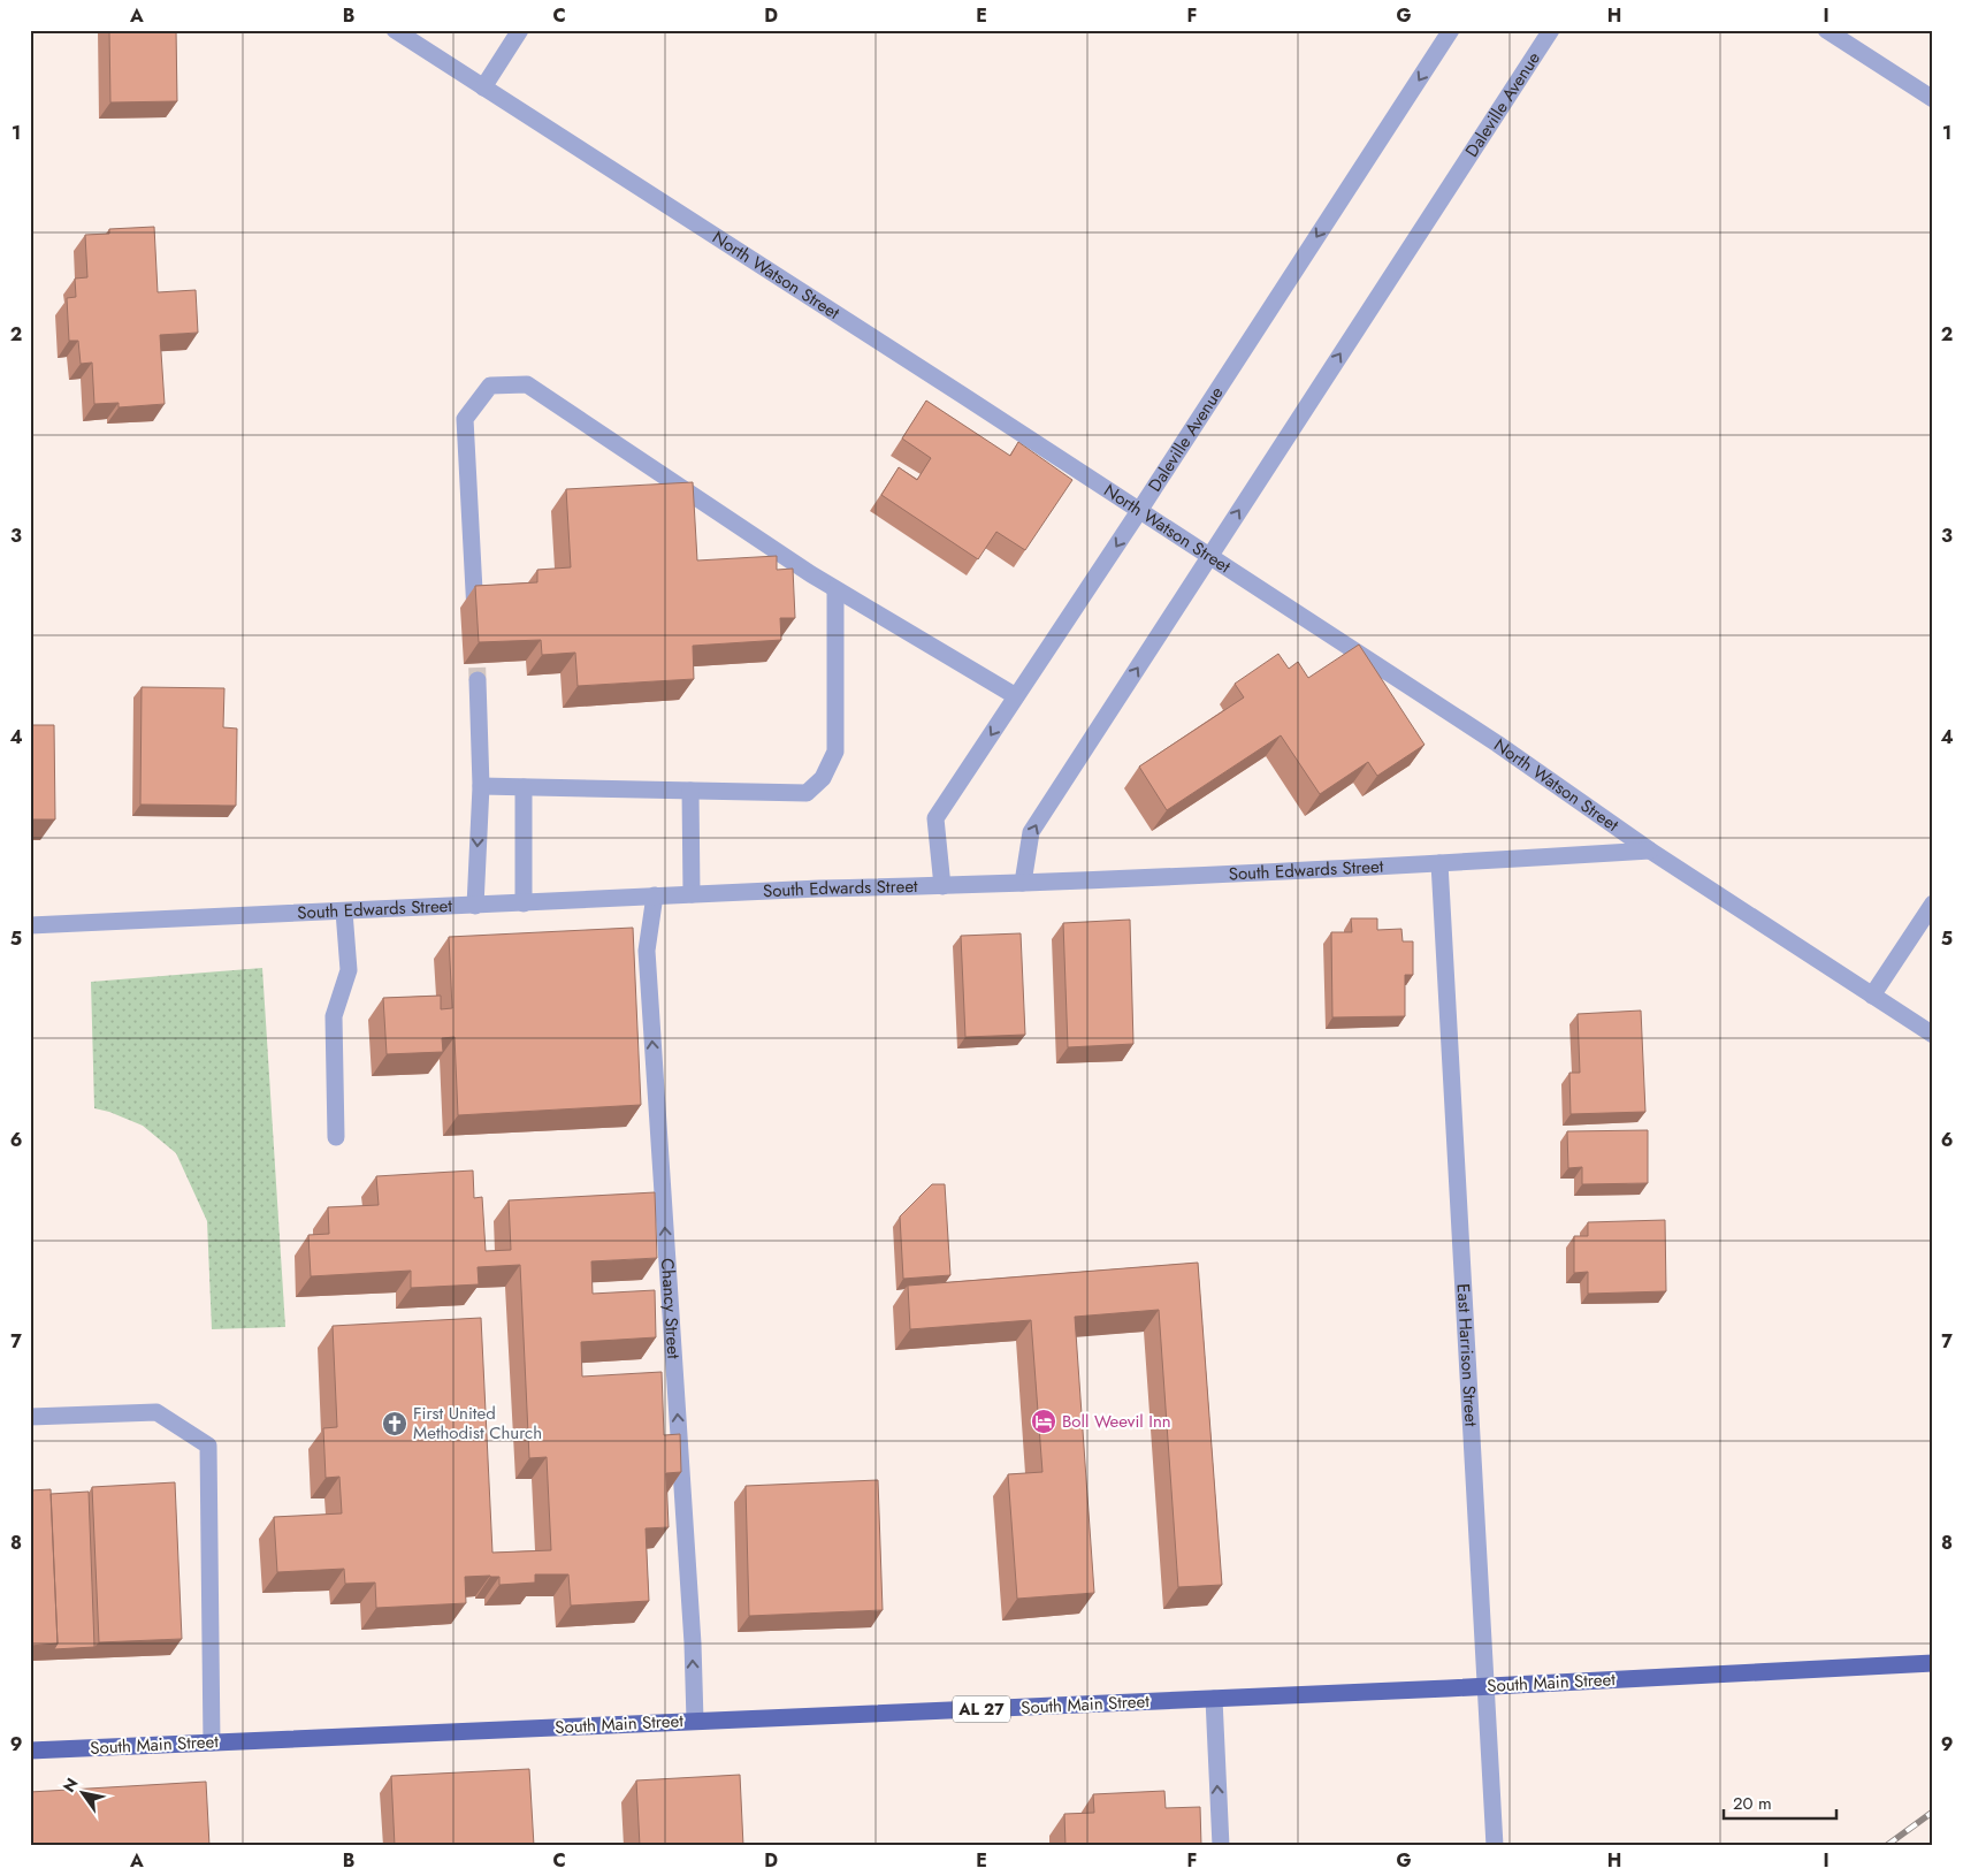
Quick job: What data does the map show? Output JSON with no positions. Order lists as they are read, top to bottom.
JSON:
{
  "streets": {
    "main road": ["South Main Street", "AL 27"],
    "street": [
      "Daleville Avenue",
      "North Watson Street",
      "South Edwards Street",
      "Chancy Street",
      "East Harrison Street"
    ]
  },
  "crossings": [
    ["Daleville Avenue", "North Watson Street"],
    ["Daleville Avenue", "South Edwards Street"],
    ["North Watson Street", "South Edwards Street"],
    ["South Edwards Street", "Chancy Street"],
    ["South Edwards Street", "East Harrison Street"],
    ["Chancy Street", "South Main Street"],
    ["East Harrison Street", "South Main Street"]
  ],
  "one_way": ["Chancy Street"],
  "places": {
    "hotel": ["Boll Weevil Inn"],
    "church": ["First United Methodist Church"]
  },
  "scale_bar": "20 m",
  "north": "top left",
  "grid": {
    "columns": [
      "A",
      "B",
      "C",
      "D",
      "E",
      "F",
      "G",
      "H",
      "I"
    ],
    "rows": [
      "1",
      "2",
      "3",
      "4",
      "5",
      "6",
      "7",
      "8",
      "9"
    ]
  }
}
